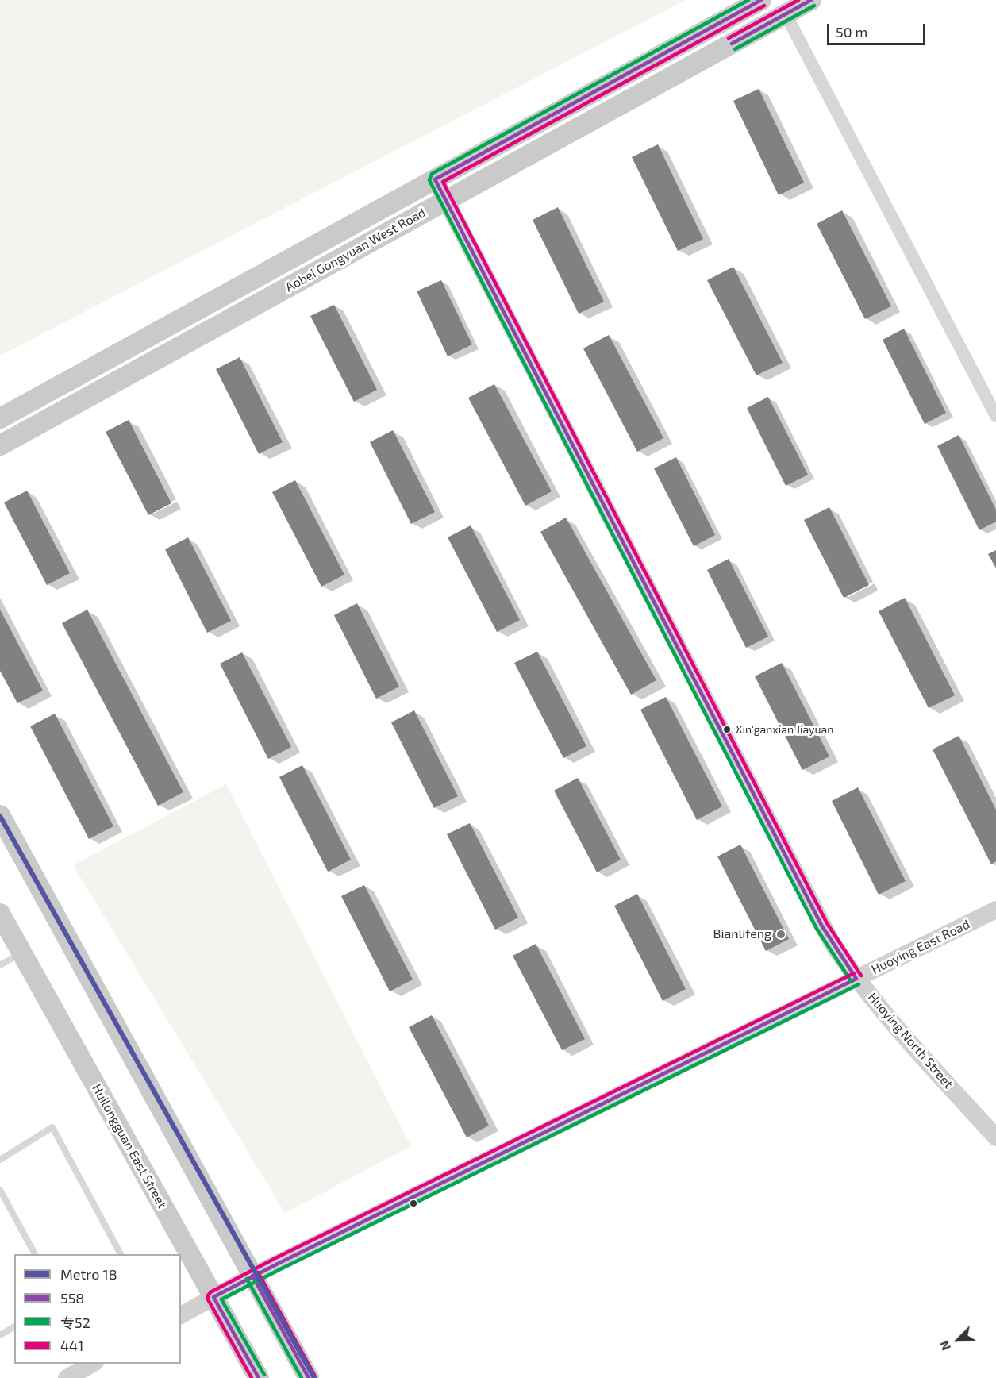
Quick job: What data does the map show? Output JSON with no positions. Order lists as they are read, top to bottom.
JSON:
{
  "streets": {
    "main road": ["Aobei Gongyuan West Road", "Huilongguan East Street"],
    "street": ["Huoying East Road", "Huoying North Street"]
  },
  "crossings": [
    ["Aobei Gongyuan West Road", "Huoying North Street"],
    ["Huoying East Road", "Huoying North Street"],
    ["Huoying East Road", "Huilongguan East Street"]
  ],
  "places": ["Xin'ganxian Jiayuan", "Bianlifeng"],
  "lines": [
    "transit line 558",
    "transit line 专52",
    "transit line 441",
    "metro line 18"
  ],
  "legend": [
    "Metro 18",
    "558",
    "专52",
    "441"
  ],
  "scale_bar": "50 m",
  "north": "bottom left"
}
